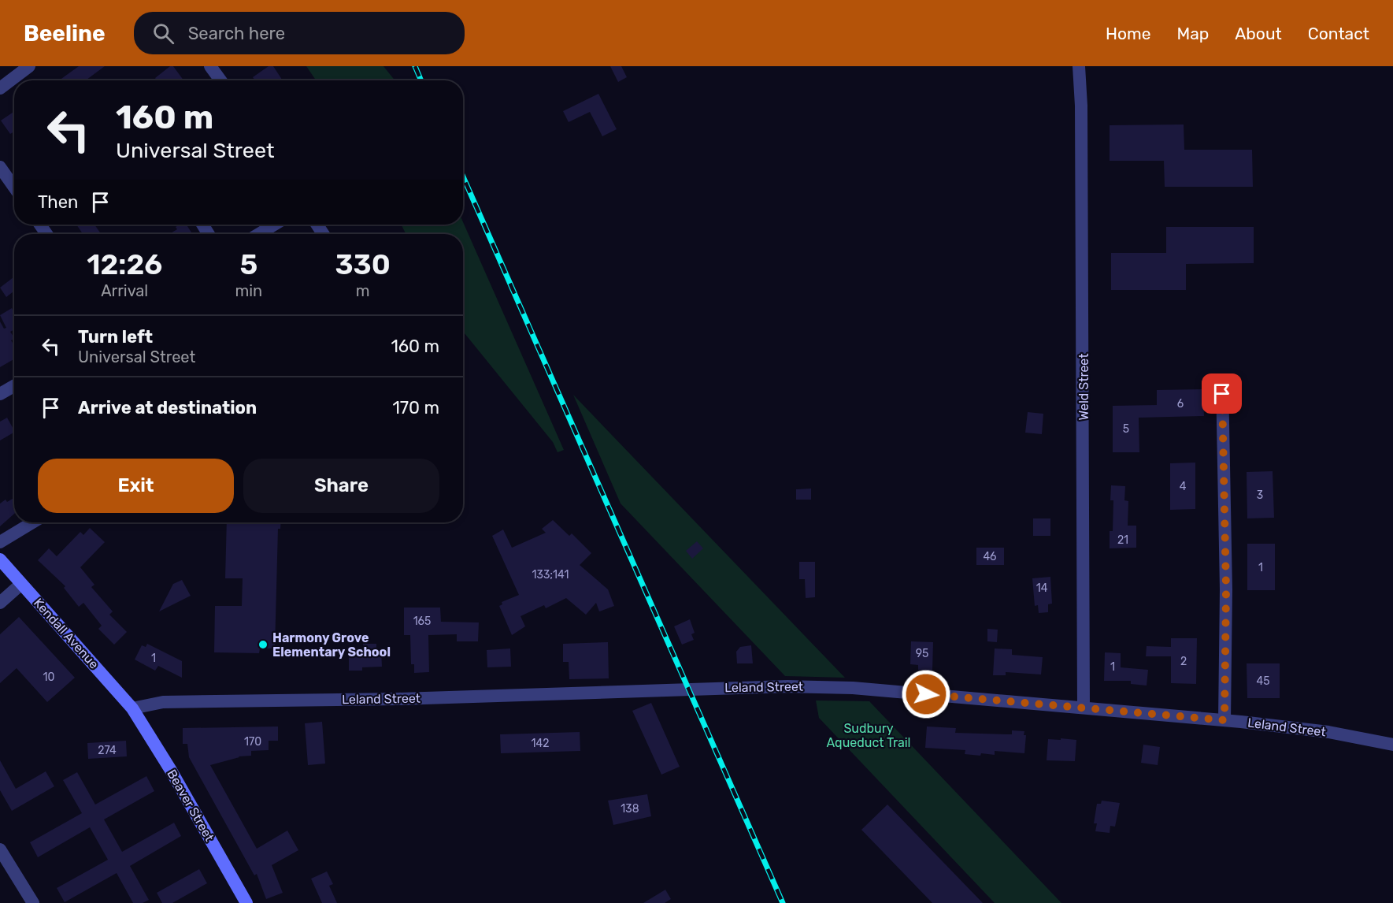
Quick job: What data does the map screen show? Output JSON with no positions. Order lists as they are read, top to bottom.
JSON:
{
  "streets": {
    "main road": ["Kendall Avenue", "Beaver Street"],
    "street": ["Weld Street", "Leland Street"]
  },
  "crossings": [
    ["Weld Street", "Leland Street"],
    ["Kendall Avenue", "Leland Street"],
    ["Kendall Avenue", "Beaver Street"],
    ["Leland Street", "Beaver Street"]
  ],
  "parks": ["Sudbury Aqueduct Trail"],
  "places": ["Harmony Grove Elementary School"],
  "house_numbers": [
    "6",
    "5",
    "4",
    "3",
    "21",
    "46",
    "1",
    "133;141",
    "14",
    "165",
    "95",
    "1",
    "2",
    "1",
    "10",
    "45",
    "170",
    "142",
    "274",
    "138"
  ],
  "page": {
    "header": "Beeline",
    "search": "Search here",
    "nav": [
      "Home",
      "Map",
      "About",
      "Contact"
    ],
    "turn": ["160 m", "Universal Street"],
    "then": "Then",
    "eta": [
      "12:26",
      "Arrival",
      "5",
      "min",
      "330",
      "m"
    ],
    "list": [
      {
        "name": "Turn left",
        "note": "Universal Street",
        "value": "160 m"
      },
      {
        "name": "Arrive at destination",
        "value": "170 m"
      }
    ],
    "buttons": ["Exit", "Share"]
  }
}
